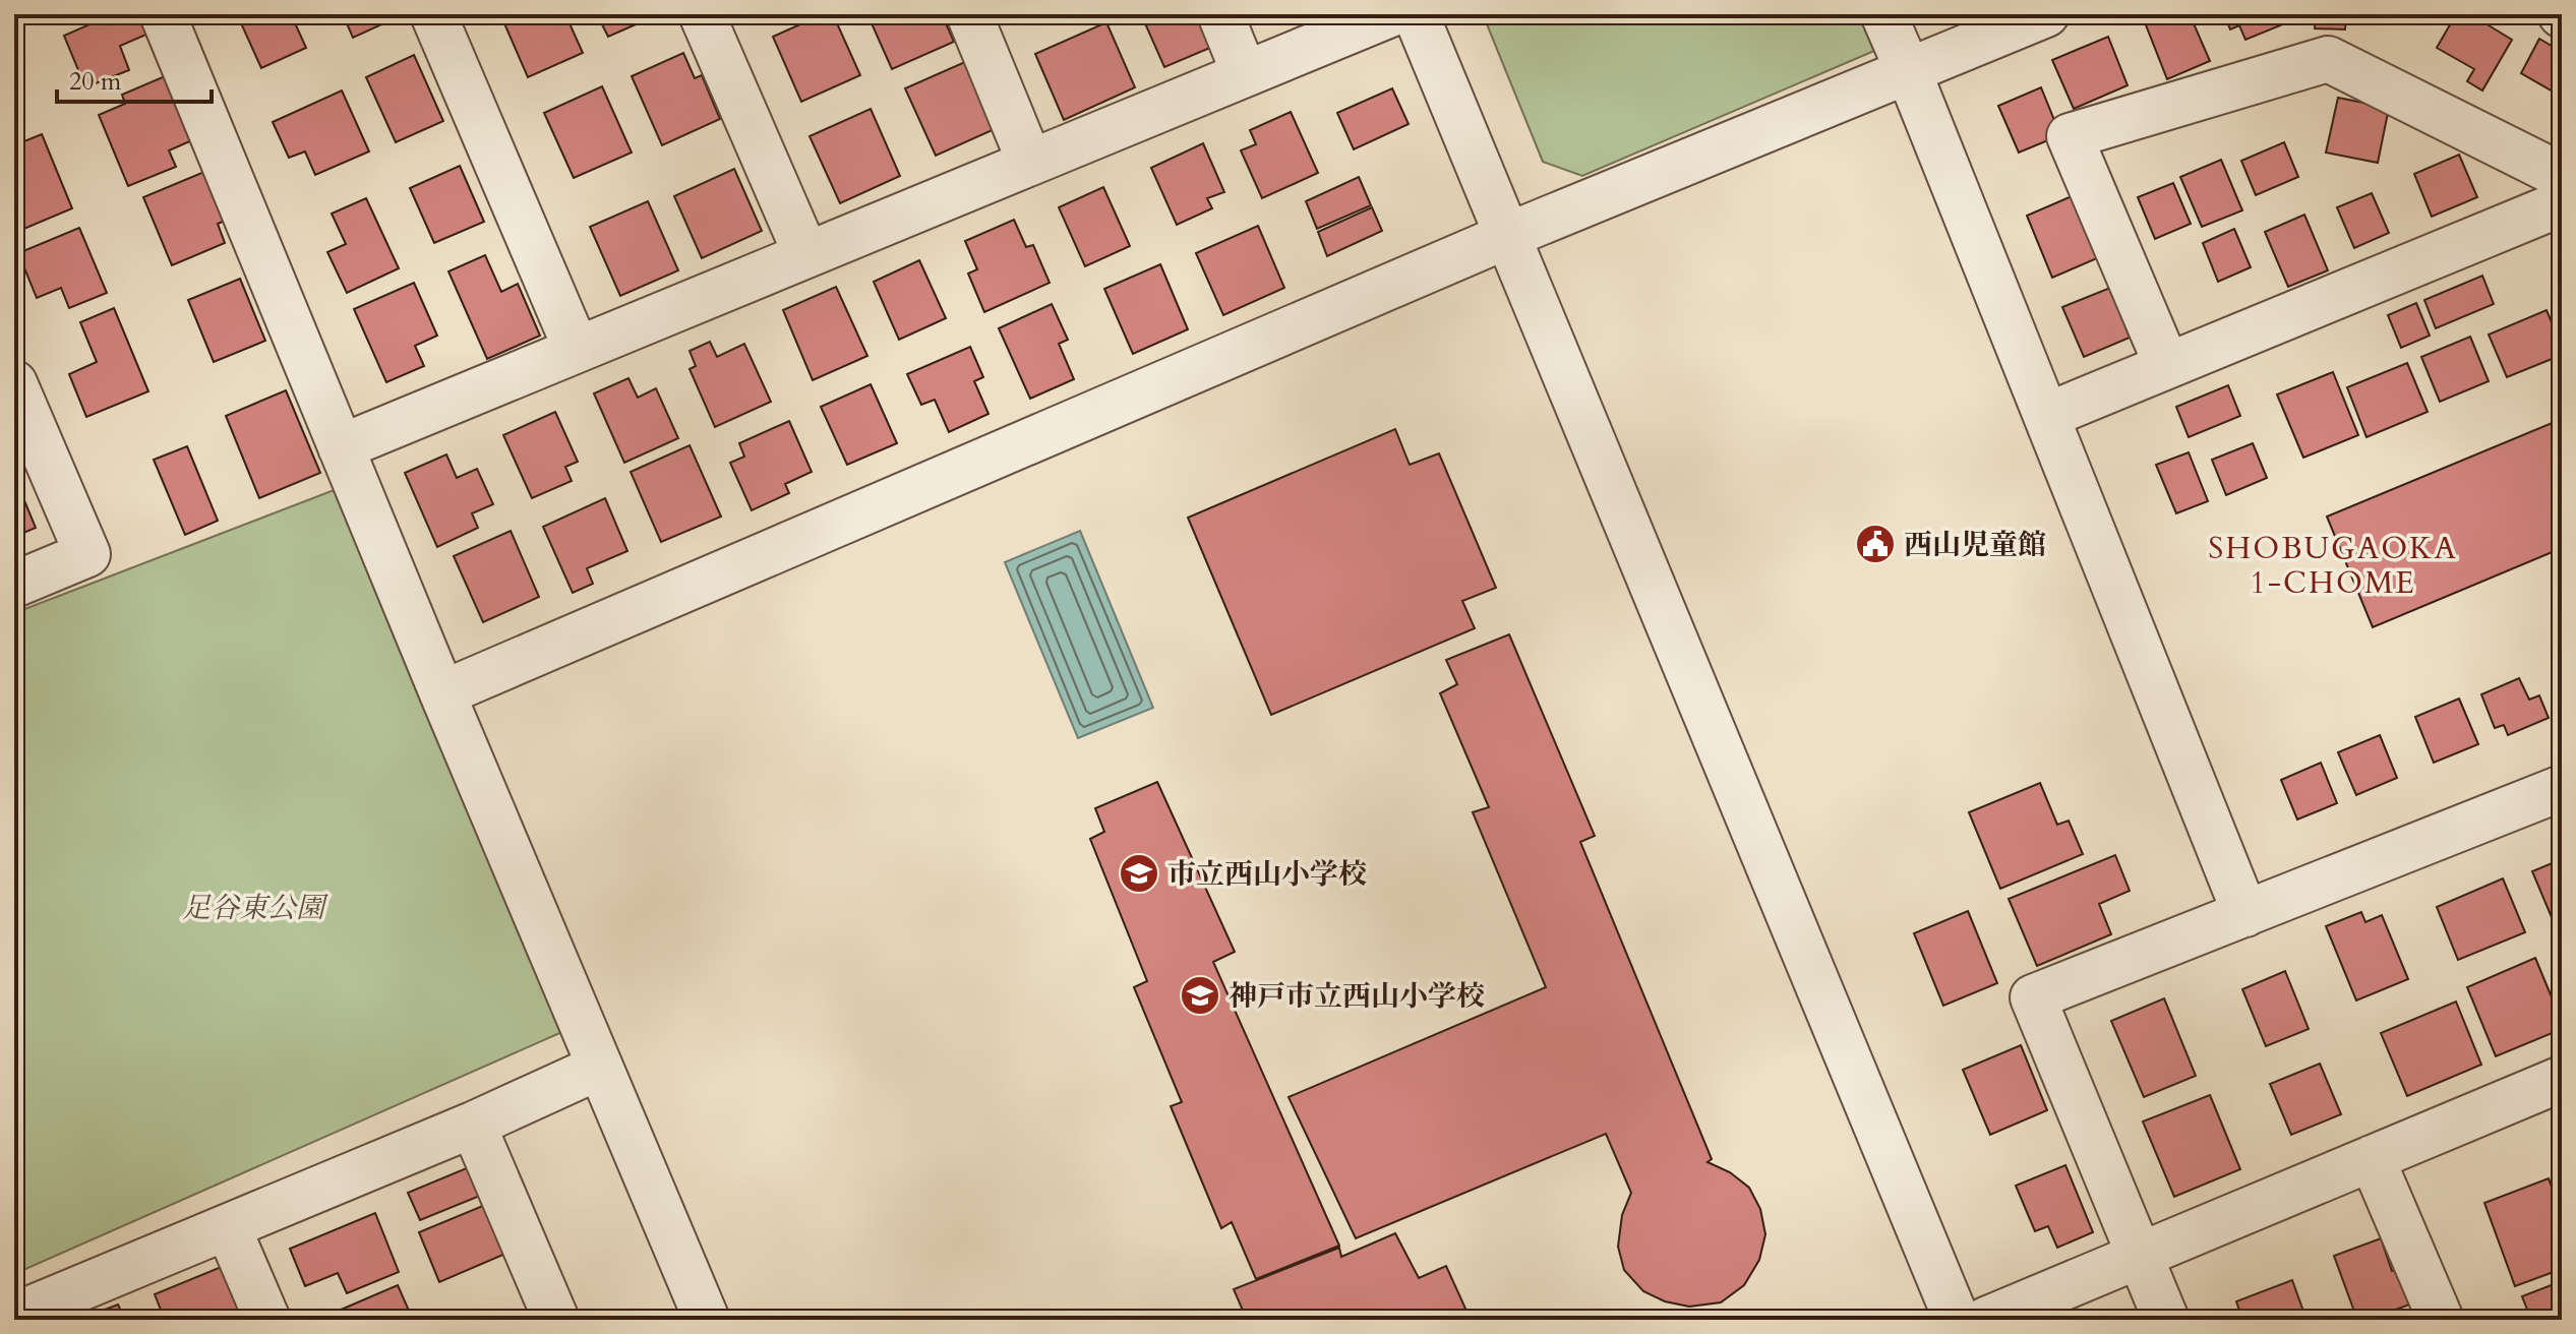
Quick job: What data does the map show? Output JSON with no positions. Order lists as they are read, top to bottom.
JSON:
{
  "districts": ["SHOBUGAOKA 1-CHOME"],
  "parks": ["足谷東公園"],
  "places": {
    "public building": ["西山児童館"],
    "school or university": ["市立西山小学校", "神戸市立西山小学校"]
  },
  "scale_bar": "20 m"
}
